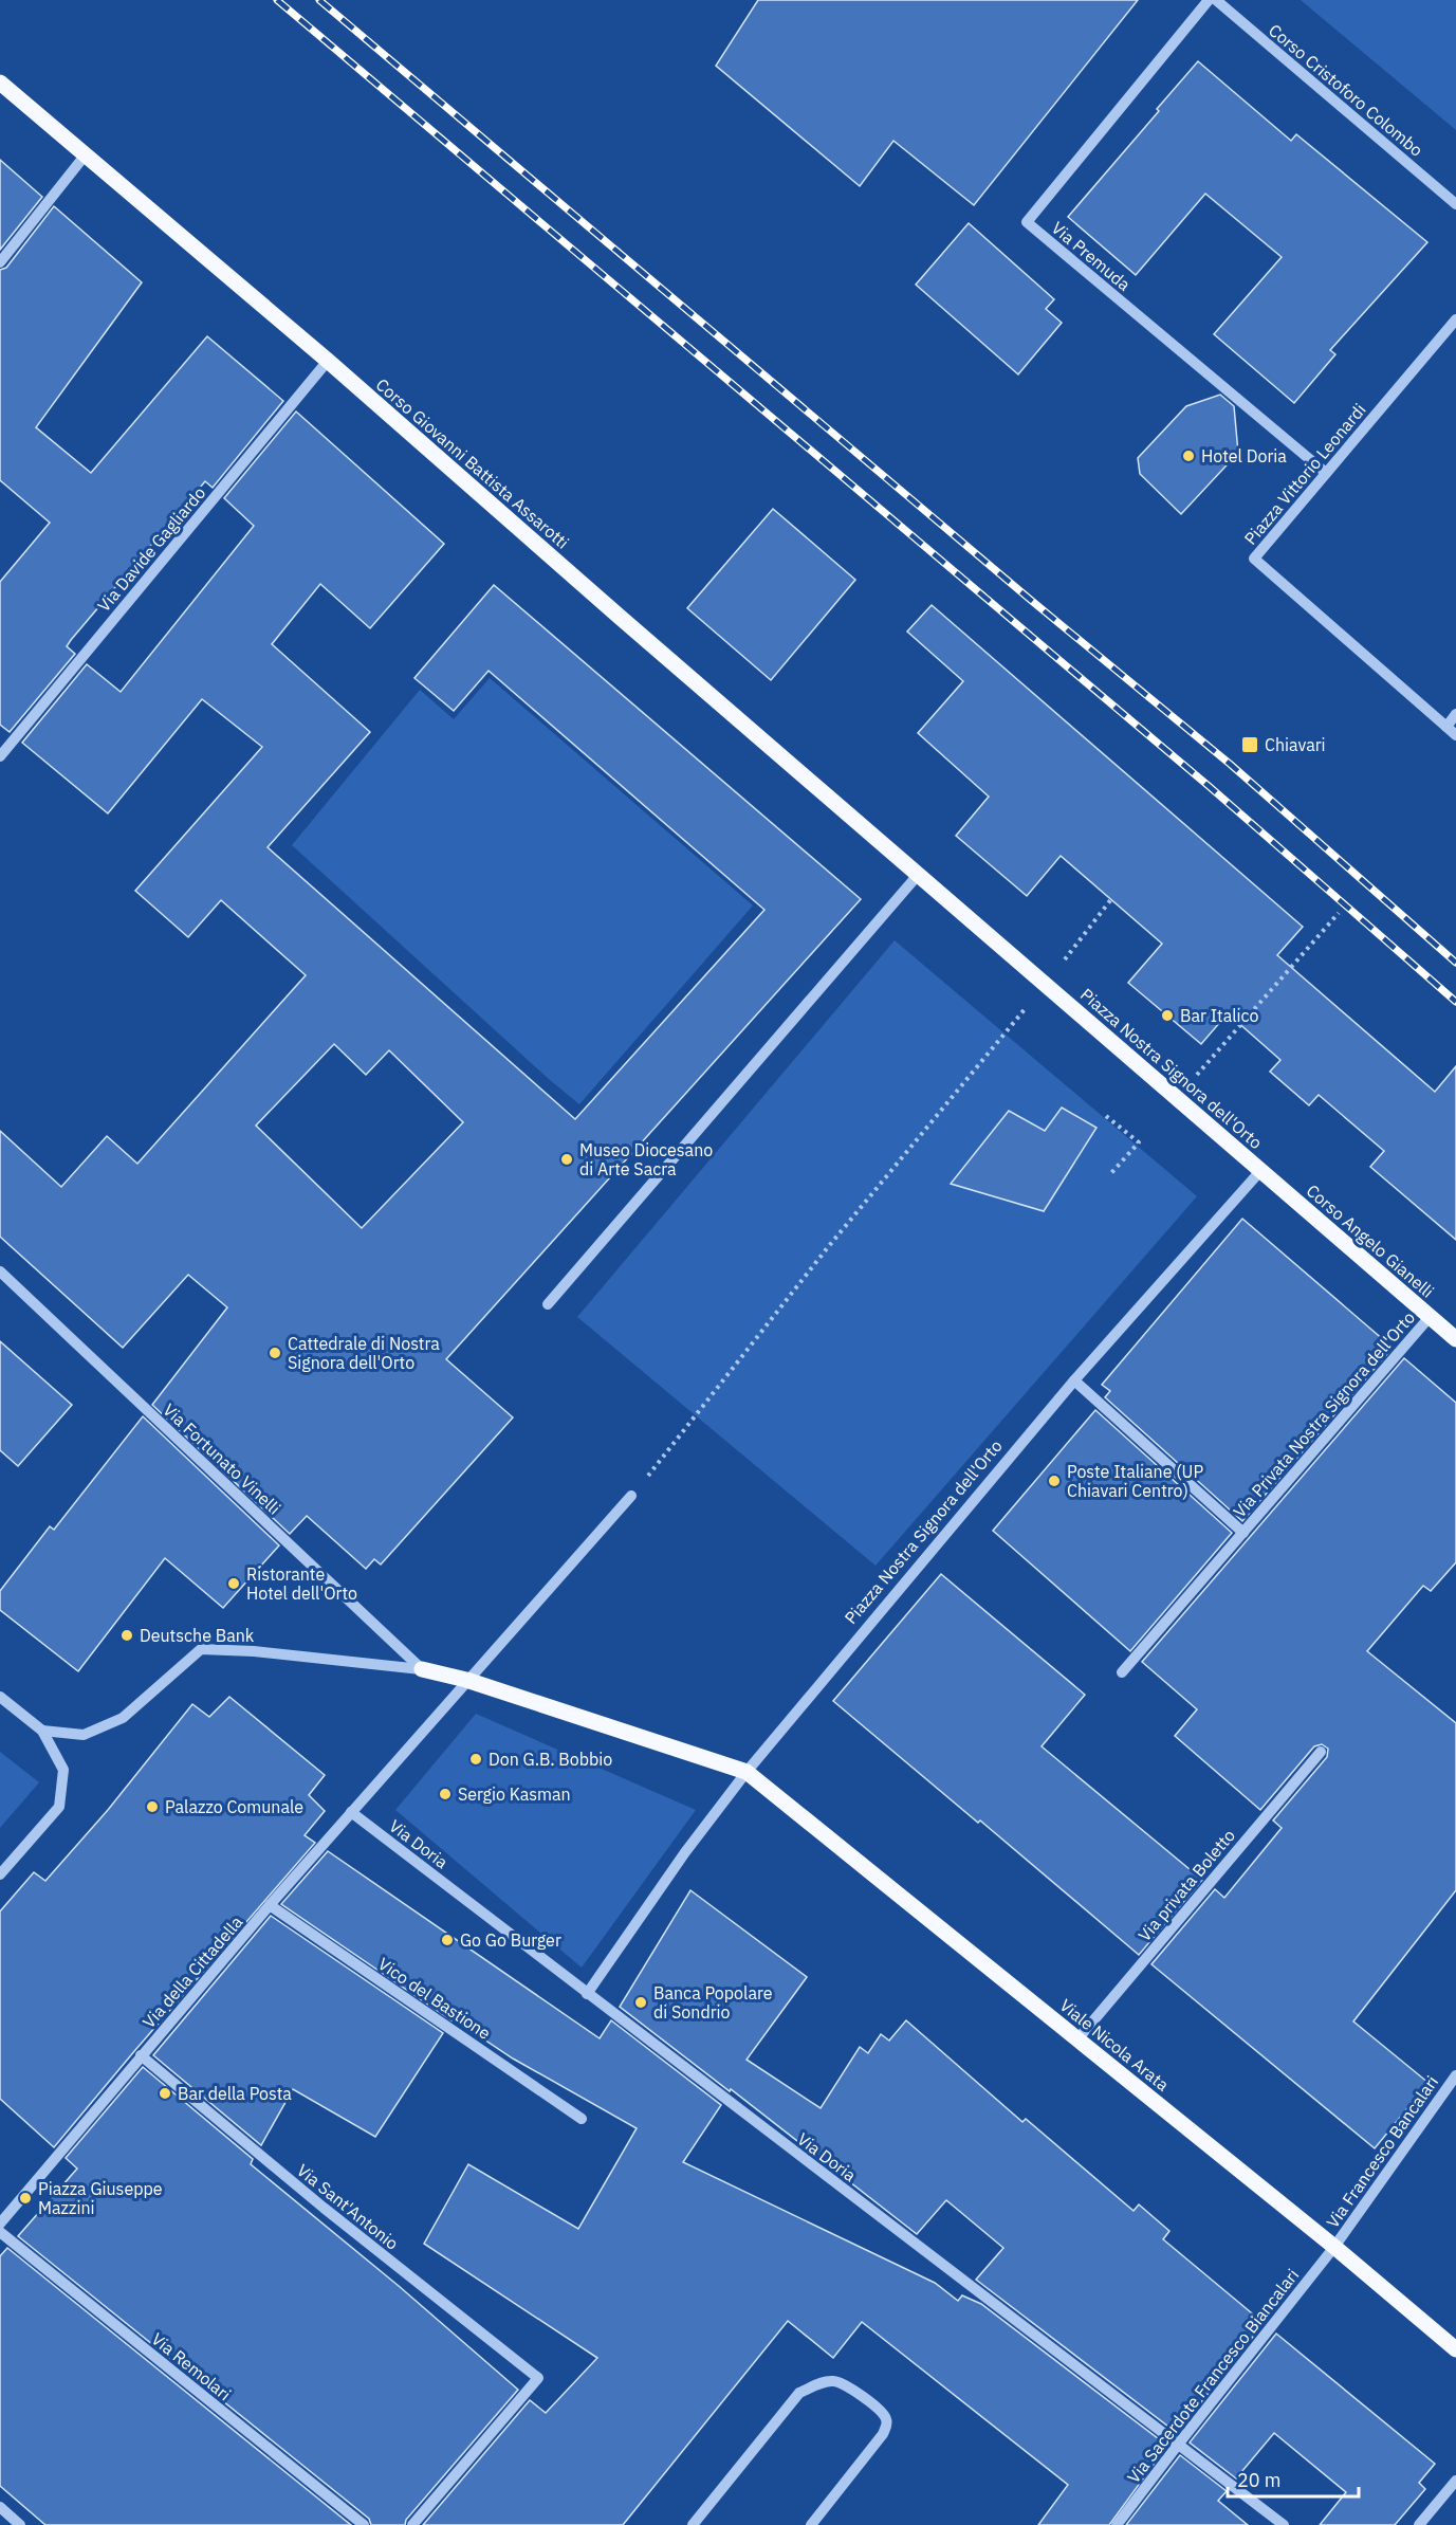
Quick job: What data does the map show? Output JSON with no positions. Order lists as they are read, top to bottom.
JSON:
{
  "streets": {
    "main road": [
      "Corso Giovanni Battista Assarotti",
      "Piazza Nostra Signora dell'Orto",
      "Corso Angelo Gianelli",
      "Viale Nicola Arata"
    ],
    "street": [
      "Corso Cristoforo Colombo",
      "Via Premuda",
      "Piazza Vittorio Leonardi",
      "Via Davide Gagliardo",
      "Via Privata Nostra Signora dell'Orto",
      "Via Fortunato Vinelli",
      "Via Doria",
      "Via privata Boletto",
      "Via della Cittadella",
      "Vico del Bastione",
      "Via Francesco Bancalari",
      "Via Sant'Antonio",
      "Via Remolari",
      "Via Sacerdote Francesco Biancalari"
    ]
  },
  "crossings": [
    ["Via Premuda", "Piazza Vittorio Leonardi"],
    ["Corso Giovanni Battista Assarotti", "Via Davide Gagliardo"],
    ["Corso Giovanni Battista Assarotti", "Piazza Nostra Signora dell'Orto"],
    ["Piazza Nostra Signora dell'Orto", "Corso Angelo Gianelli"],
    ["Piazza Nostra Signora dell'Orto", "Via Privata Nostra Signora dell'Orto"],
    ["Piazza Nostra Signora dell'Orto", "Via Doria"],
    ["Piazza Nostra Signora dell'Orto", "Viale Nicola Arata"],
    ["Corso Angelo Gianelli", "Via Privata Nostra Signora dell'Orto"],
    ["Via Doria", "Via della Cittadella"],
    ["Via Doria", "Via Sacerdote Francesco Biancalari"],
    ["Via privata Boletto", "Viale Nicola Arata"],
    ["Via della Cittadella", "Vico del Bastione"],
    ["Via della Cittadella", "Via Sant'Antonio"],
    ["Viale Nicola Arata", "Via Francesco Bancalari"],
    ["Viale Nicola Arata", "Via Sacerdote Francesco Biancalari"],
    ["Via Francesco Bancalari", "Via Sacerdote Francesco Biancalari"]
  ],
  "places": {
    "other": [
      "Hotel Doria",
      "Bar Italico",
      "Museo Diocesano di Arte Sacra",
      "Cattedrale di Nostra Signora dell'Orto",
      "Poste Italiane (UP Chiavari Centro)",
      "Ristorante Hotel dell'Orto",
      "Deutsche Bank",
      "Don G.B. Bobbio",
      "Sergio Kasman",
      "Palazzo Comunale",
      "Go Go Burger",
      "Banca Popolare di Sondrio",
      "Bar della Posta",
      "Piazza Giuseppe Mazzini"
    ],
    "transit": ["Chiavari"]
  },
  "scale_bar": "20 m"
}
